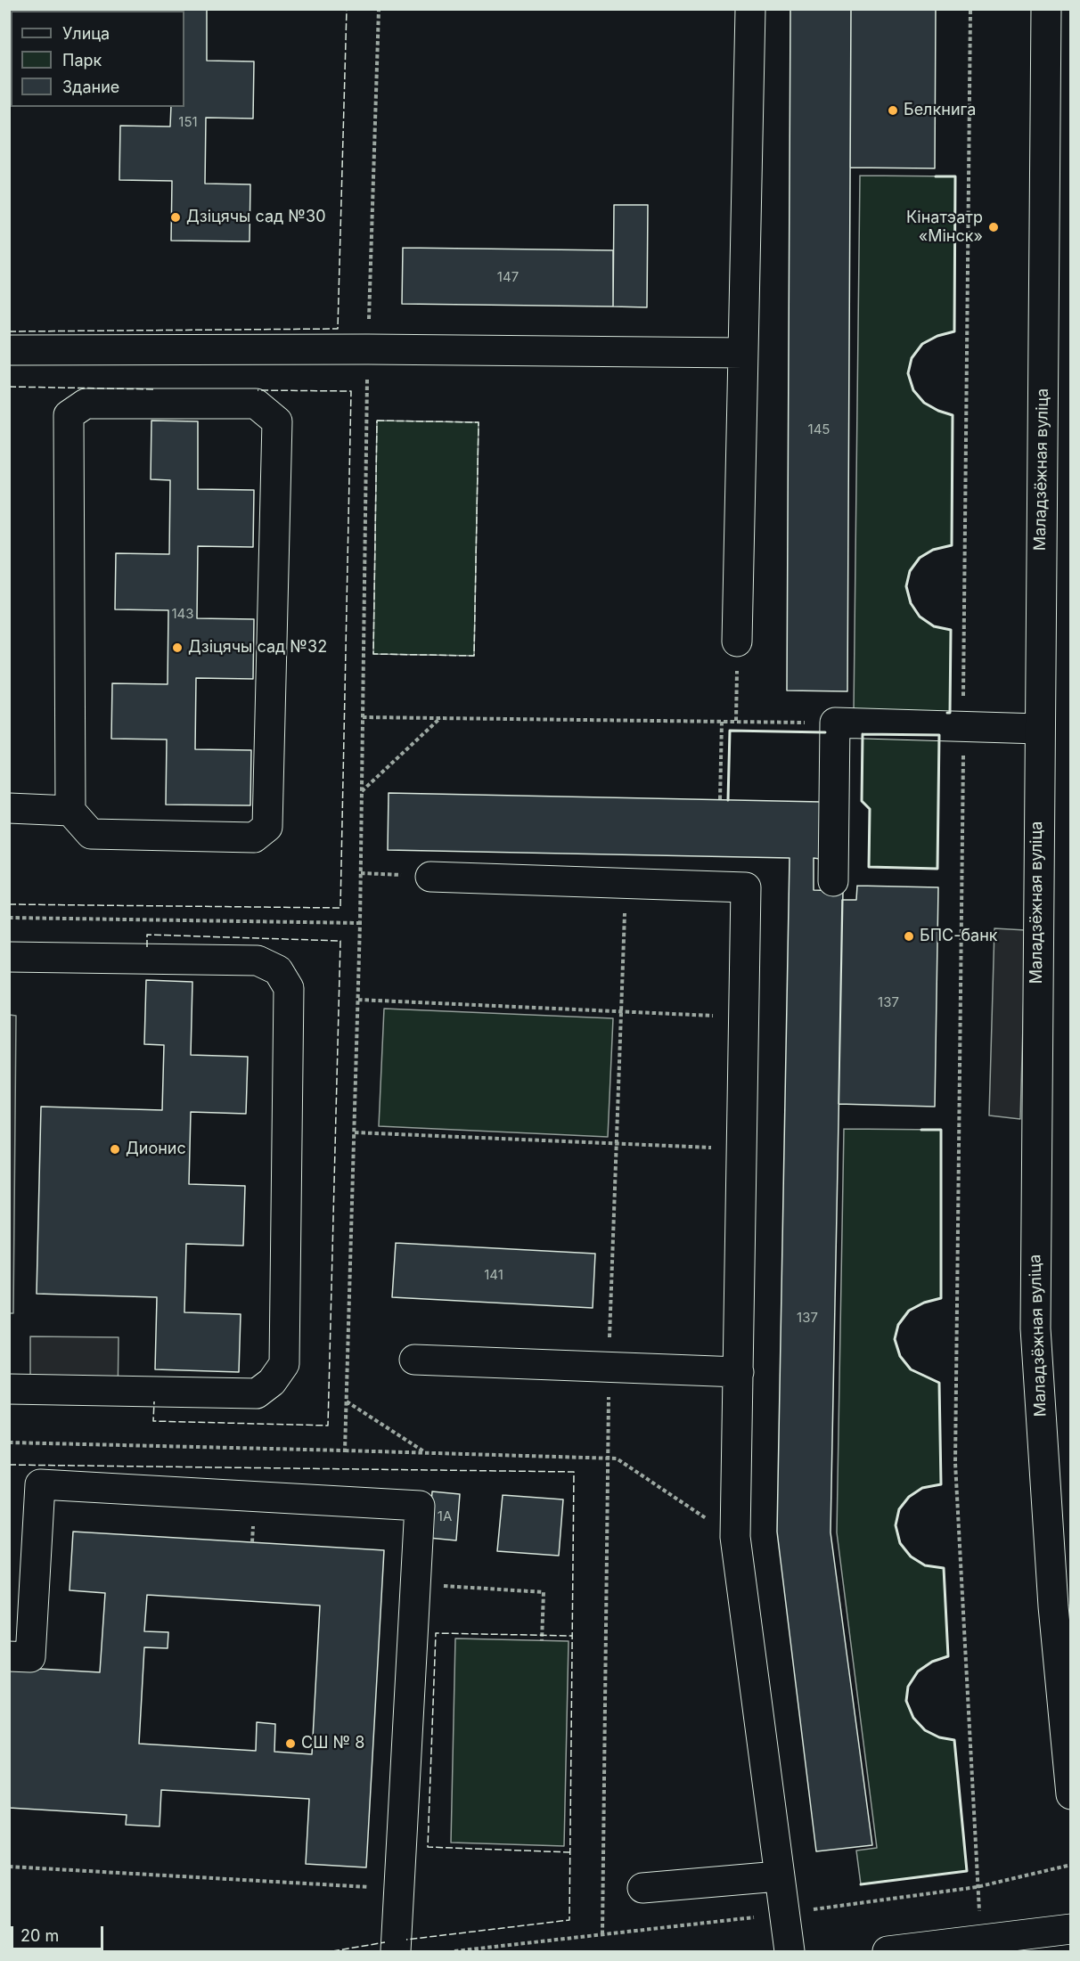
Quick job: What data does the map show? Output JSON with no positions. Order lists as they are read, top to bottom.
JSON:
{
  "streets": {
    "main road": ["Маладзёжная вуліца"]
  },
  "places": [
    "Белкнига",
    "Дзіцячы сад №30",
    "Кінатэатр «Мінск»",
    "Дзіцячы сад №32",
    "БПС-банк",
    "Дионис",
    "СШ № 8"
  ],
  "house_numbers": [
    "151",
    "147",
    "145",
    "143",
    "137",
    "141",
    "137",
    "1А"
  ],
  "legend": ["Улица", "Парк", "Здание"],
  "scale_bar": "20 m"
}
